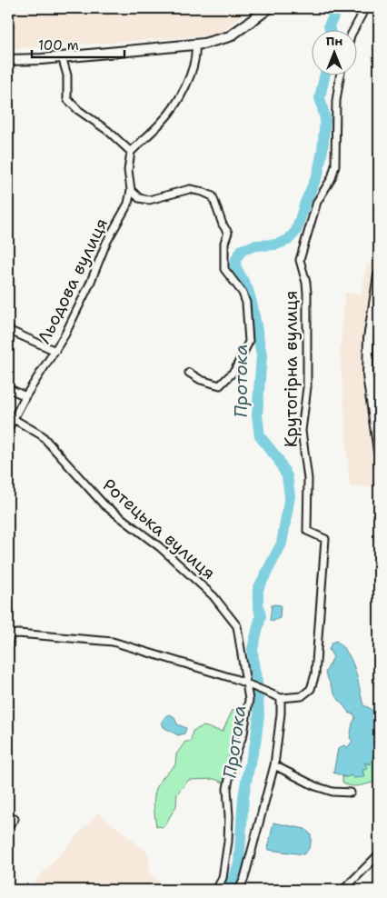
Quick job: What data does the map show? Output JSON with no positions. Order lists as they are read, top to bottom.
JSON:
{
  "streets": {
    "street": ["Льодова вулиця", "Крутогірна вулиця", "Ротецька вулиця"]
  },
  "crossings": [
    ["Льодова вулиця", "Ротецька вулиця"]
  ],
  "water": ["Протока"],
  "scale_bar": "100 m",
  "north": "top"
}
